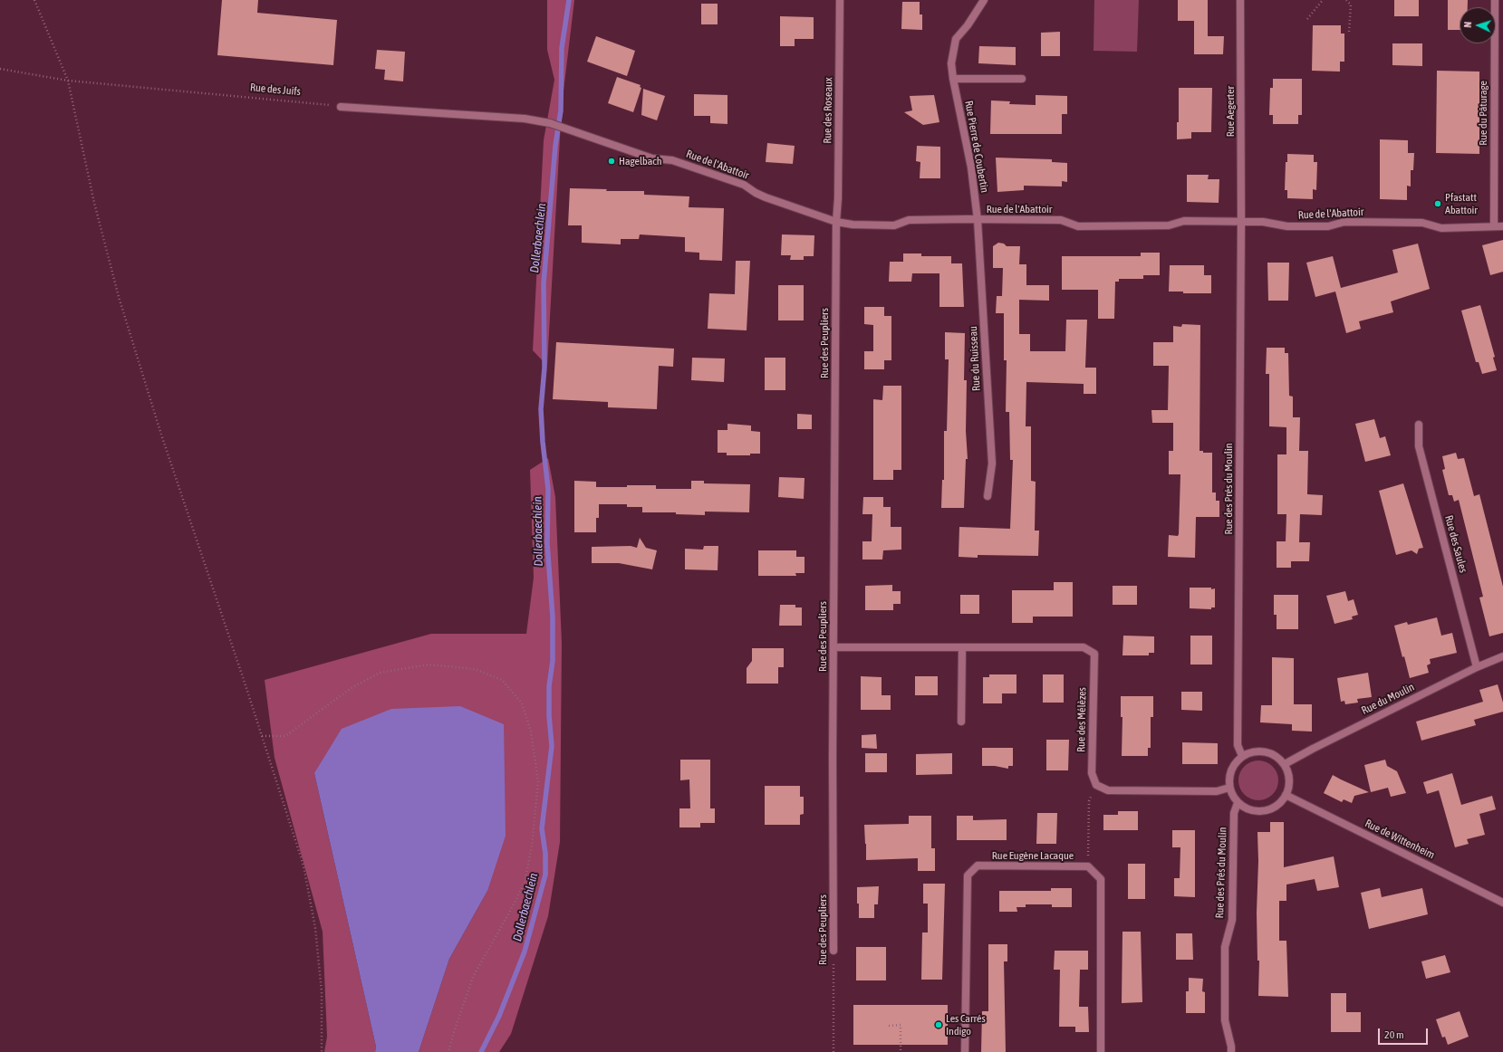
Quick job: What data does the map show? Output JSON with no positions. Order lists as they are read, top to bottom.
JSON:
{
  "streets": {
    "street": [
      "Rue des Roseaux",
      "Rue Aegerter",
      "Rue du Pâturage",
      "Rue Pierre de Coubertin",
      "Rue de l'Abattoir",
      "Rue des Peupliers",
      "Rue du Ruisseau",
      "Rue des Prés du Moulin",
      "Rue des Saules",
      "Rue du Moulin",
      "Rue des Mélèzes",
      "Rue de Wittenheim",
      "Rue Eugène Lacaque"
    ],
    "path": ["Rue des Juifs"]
  },
  "crossings": [
    ["Rue des Juifs", "Rue de l'Abattoir"],
    ["Rue des Roseaux", "Rue de l'Abattoir"],
    ["Rue des Roseaux", "Rue des Peupliers"],
    ["Rue Aegerter", "Rue de l'Abattoir"],
    ["Rue Aegerter", "Rue des Prés du Moulin"],
    ["Rue du Pâturage", "Rue de l'Abattoir"],
    ["Rue Pierre de Coubertin", "Rue de l'Abattoir"],
    ["Rue Pierre de Coubertin", "Rue du Ruisseau"],
    ["Rue de l'Abattoir", "Rue des Peupliers"],
    ["Rue de l'Abattoir", "Rue du Ruisseau"],
    ["Rue de l'Abattoir", "Rue des Prés du Moulin"],
    ["Rue des Peupliers", "Rue des Mélèzes"],
    ["Rue des Prés du Moulin", "Rue du Moulin"],
    ["Rue des Prés du Moulin", "Rue de Wittenheim"],
    ["Rue des Saules", "Rue du Moulin"],
    ["Rue du Moulin", "Rue de Wittenheim"]
  ],
  "water": ["Dollerbaechlein"],
  "places": ["Hagelbach", "Pfastatt Abattoir", "Les Carrés Indigo"],
  "scale_bar": "20 m",
  "north": "left"
}
